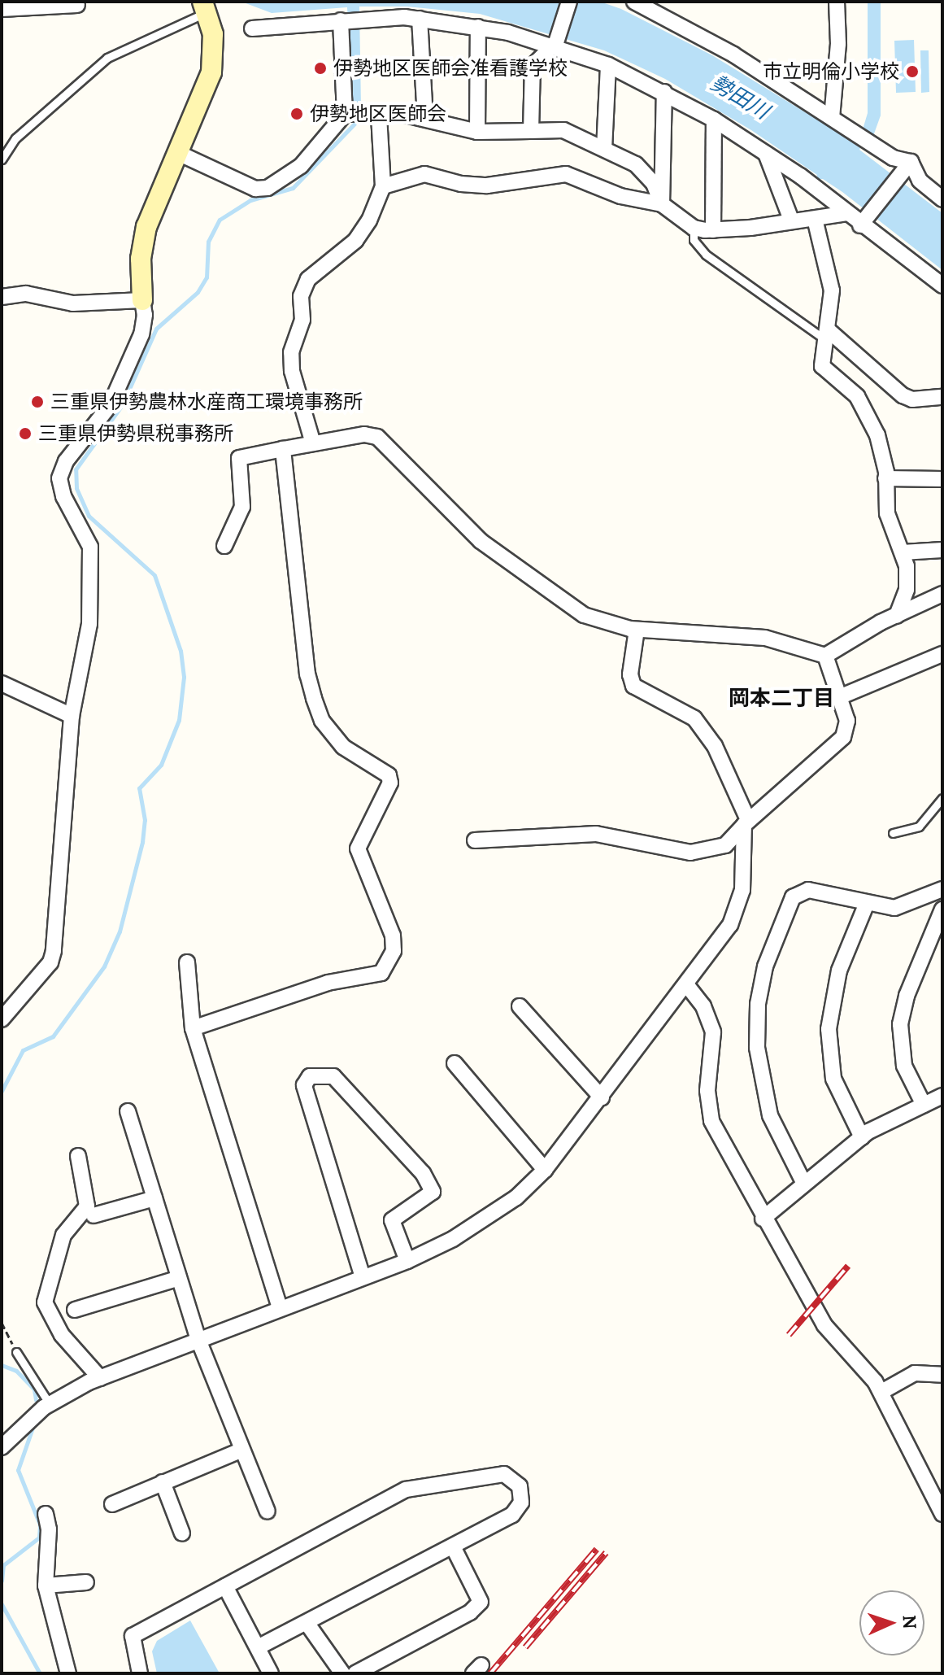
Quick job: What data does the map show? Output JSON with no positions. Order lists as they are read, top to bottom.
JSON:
{
  "districts": ["岡本二丁目"],
  "water": ["勢田川"],
  "places": [
    "伊勢地区医師会准看護学校",
    "市立明倫小学校",
    "伊勢地区医師会",
    "三重県伊勢農林水産商工環境事務所",
    "三重県伊勢県税事務所"
  ],
  "north": "right"
}
